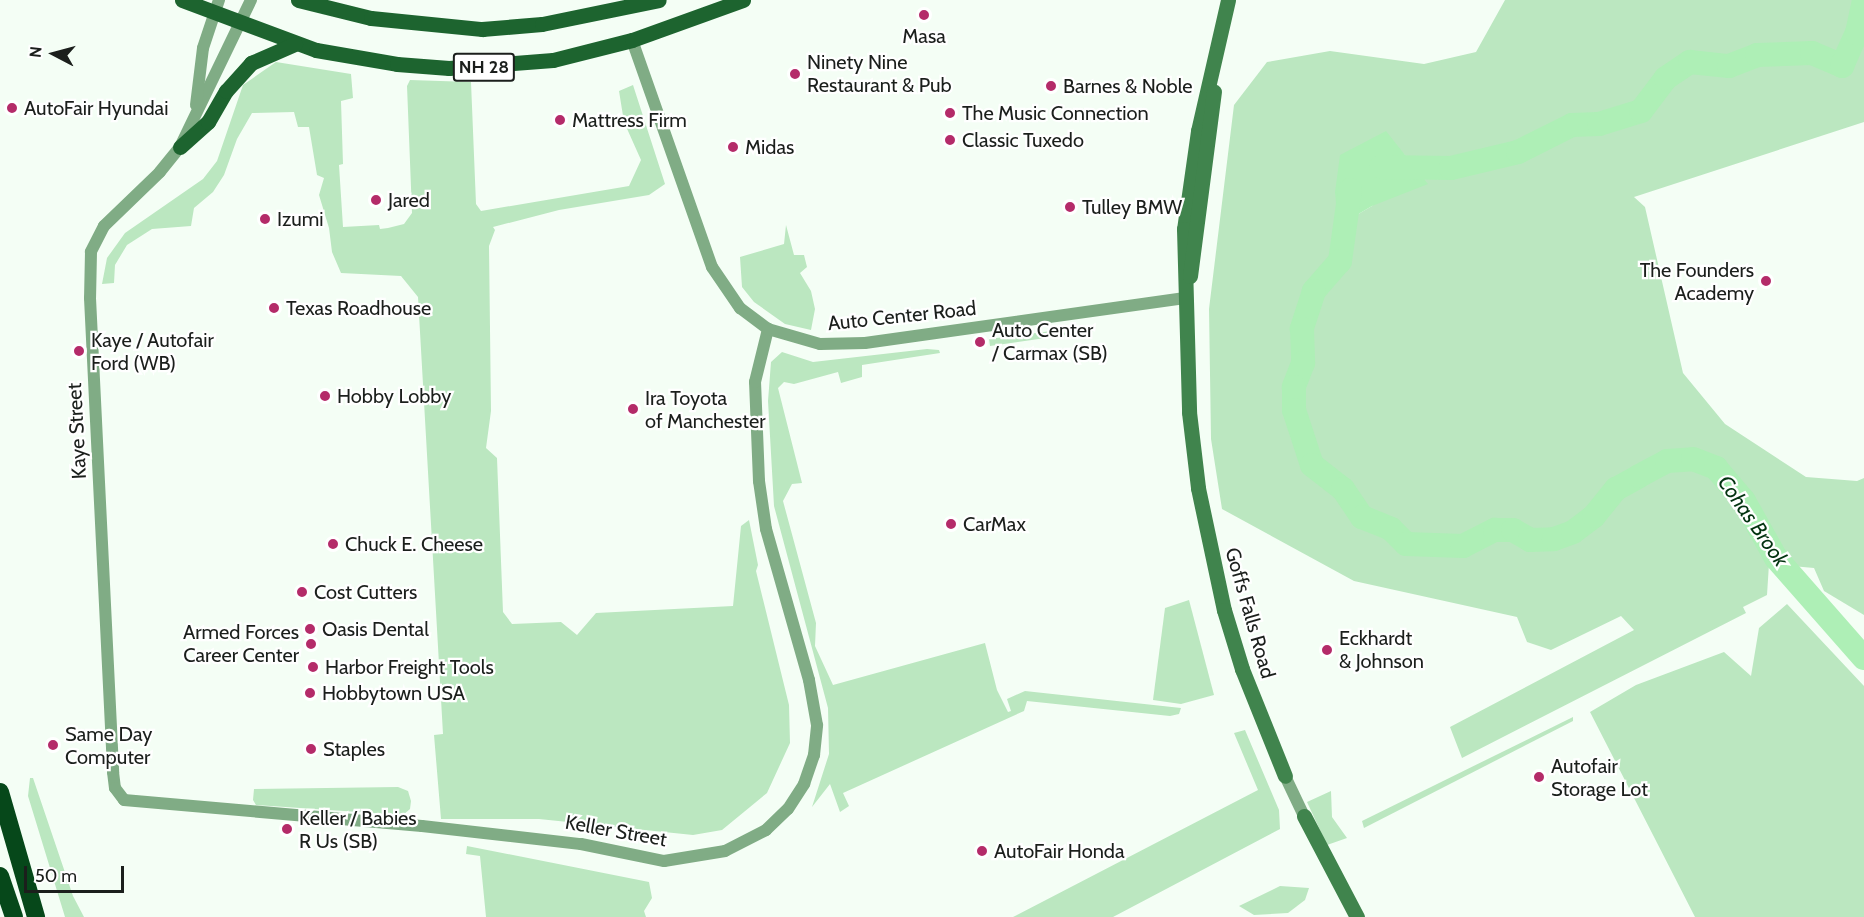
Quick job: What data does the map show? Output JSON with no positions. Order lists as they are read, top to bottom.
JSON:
{
  "streets": {
    "main road": ["NH 28"],
    "street": [
      "Auto Center Road",
      "Kaye Street",
      "Goffs Falls Road",
      "Keller Street"
    ]
  },
  "crossings": [
    ["NH 28", "Auto Center Road"],
    ["NH 28", "Kaye Street"],
    ["Auto Center Road", "Goffs Falls Road"],
    ["Auto Center Road", "Keller Street"],
    ["Kaye Street", "Keller Street"]
  ],
  "water": ["Cohas Brook"],
  "places": [
    "Masa",
    "Ninety Nine Restaurant & Pub",
    "Barnes & Noble",
    "AutoFair Hyundai",
    "The Music Connection",
    "Mattress Firm",
    "Classic Tuxedo",
    "Midas",
    "Jared",
    "Tulley BMW",
    "Izumi",
    "The Founders Academy",
    "Texas Roadhouse",
    "Auto Center / Carmax (SB)",
    "Kaye / Autofair Ford (WB)",
    "Hobby Lobby",
    "Ira Toyota of Manchester",
    "CarMax",
    "Chuck E. Cheese",
    "Cost Cutters",
    "Oasis Dental",
    "Armed Forces Career Center",
    "Eckhardt & Johnson",
    "Harbor Freight Tools",
    "Hobbytown USA",
    "Same Day Computer",
    "Staples",
    "Autofair Storage Lot",
    "Keller / Babies R Us (SB)",
    "AutoFair Honda"
  ],
  "scale_bar": "50 m",
  "north": "left"
}
